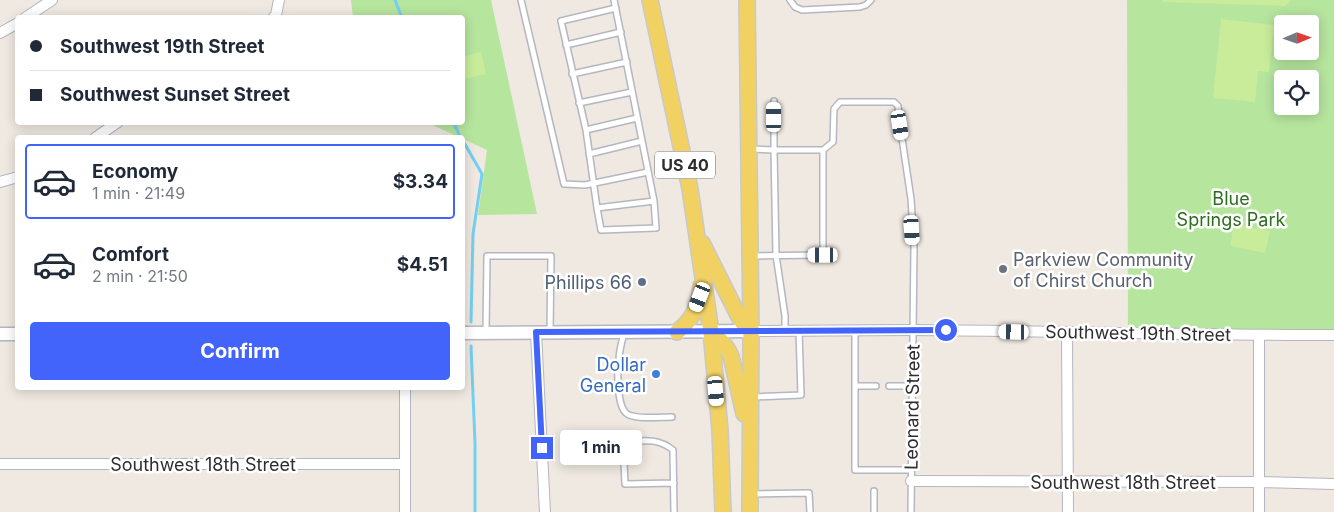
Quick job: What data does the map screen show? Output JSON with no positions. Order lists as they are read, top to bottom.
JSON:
{
  "streets": {
    "main road": ["US 40"],
    "street": ["Southwest 19th Street", "Southwest 18th Street"],
    "lane": ["Leonard Street"]
  },
  "crossings": [
    ["US 40", "Southwest 19th Street"],
    ["Southwest 19th Street", "Leonard Street"],
    ["Leonard Street", "Southwest 18th Street"]
  ],
  "parks": ["Blue Springs Park"],
  "places": ["Parkview Community of Chirst Church", "Phillips 66", "Dollar General"],
  "north": "right",
  "page": {
    "banner": ["Southwest 19th Street", "Southwest Sunset Street"],
    "list": [
      {
        "name": "Economy",
        "note": "1 min · 21:49",
        "value": "$3.34"
      },
      {
        "name": "Comfort",
        "note": "2 min · 21:50",
        "value": "$4.51"
      }
    ],
    "buttons": "Confirm",
    "bubble": "1 min"
  }
}
